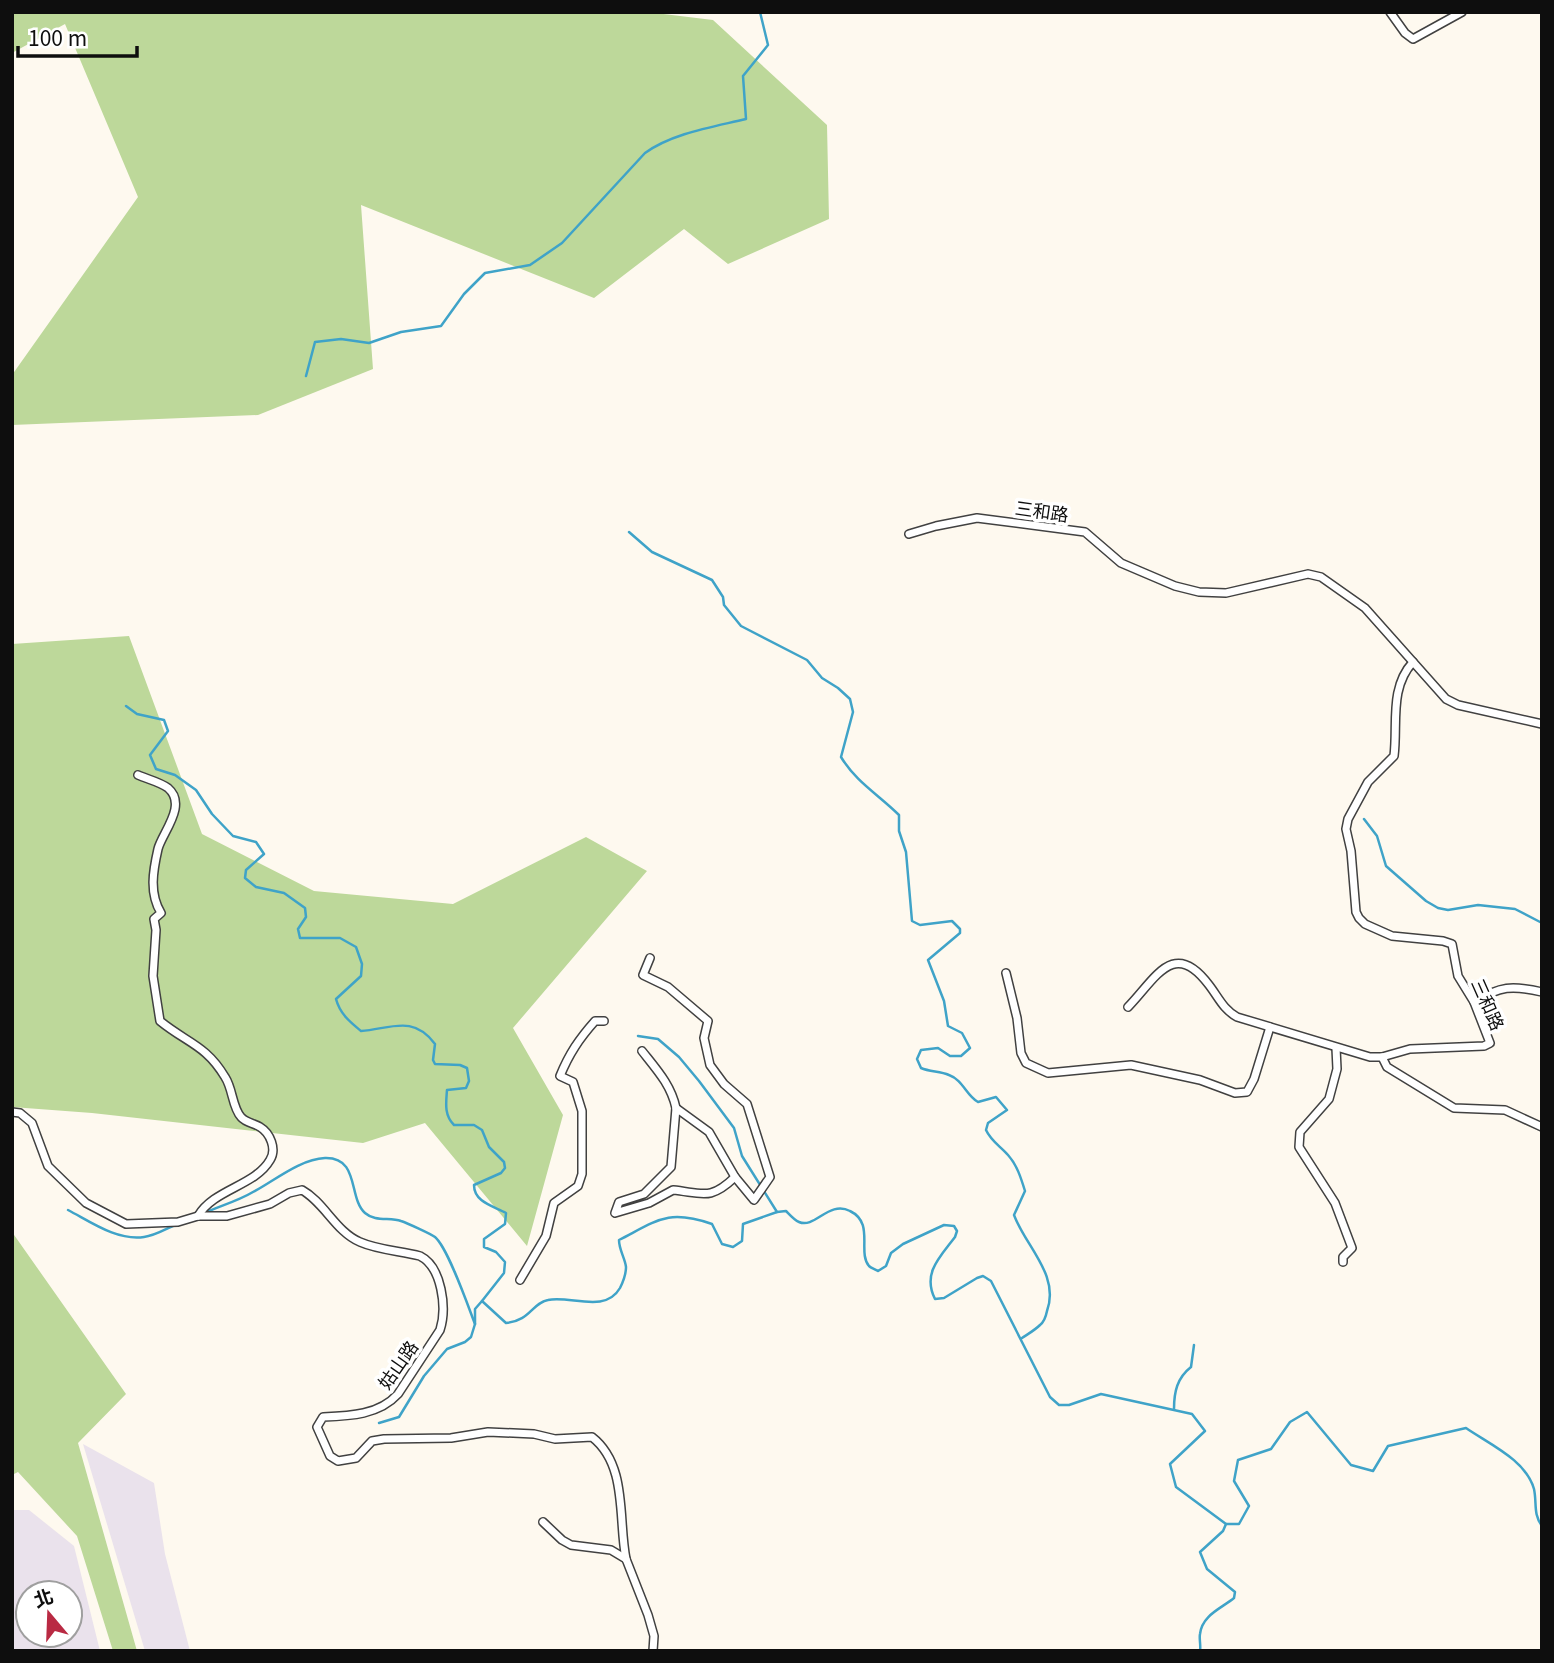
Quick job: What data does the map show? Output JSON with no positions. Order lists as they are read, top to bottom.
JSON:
{
  "streets": {
    "street": ["三和路", "姑山路"]
  },
  "scale_bar": "100 m",
  "north": "top"
}
